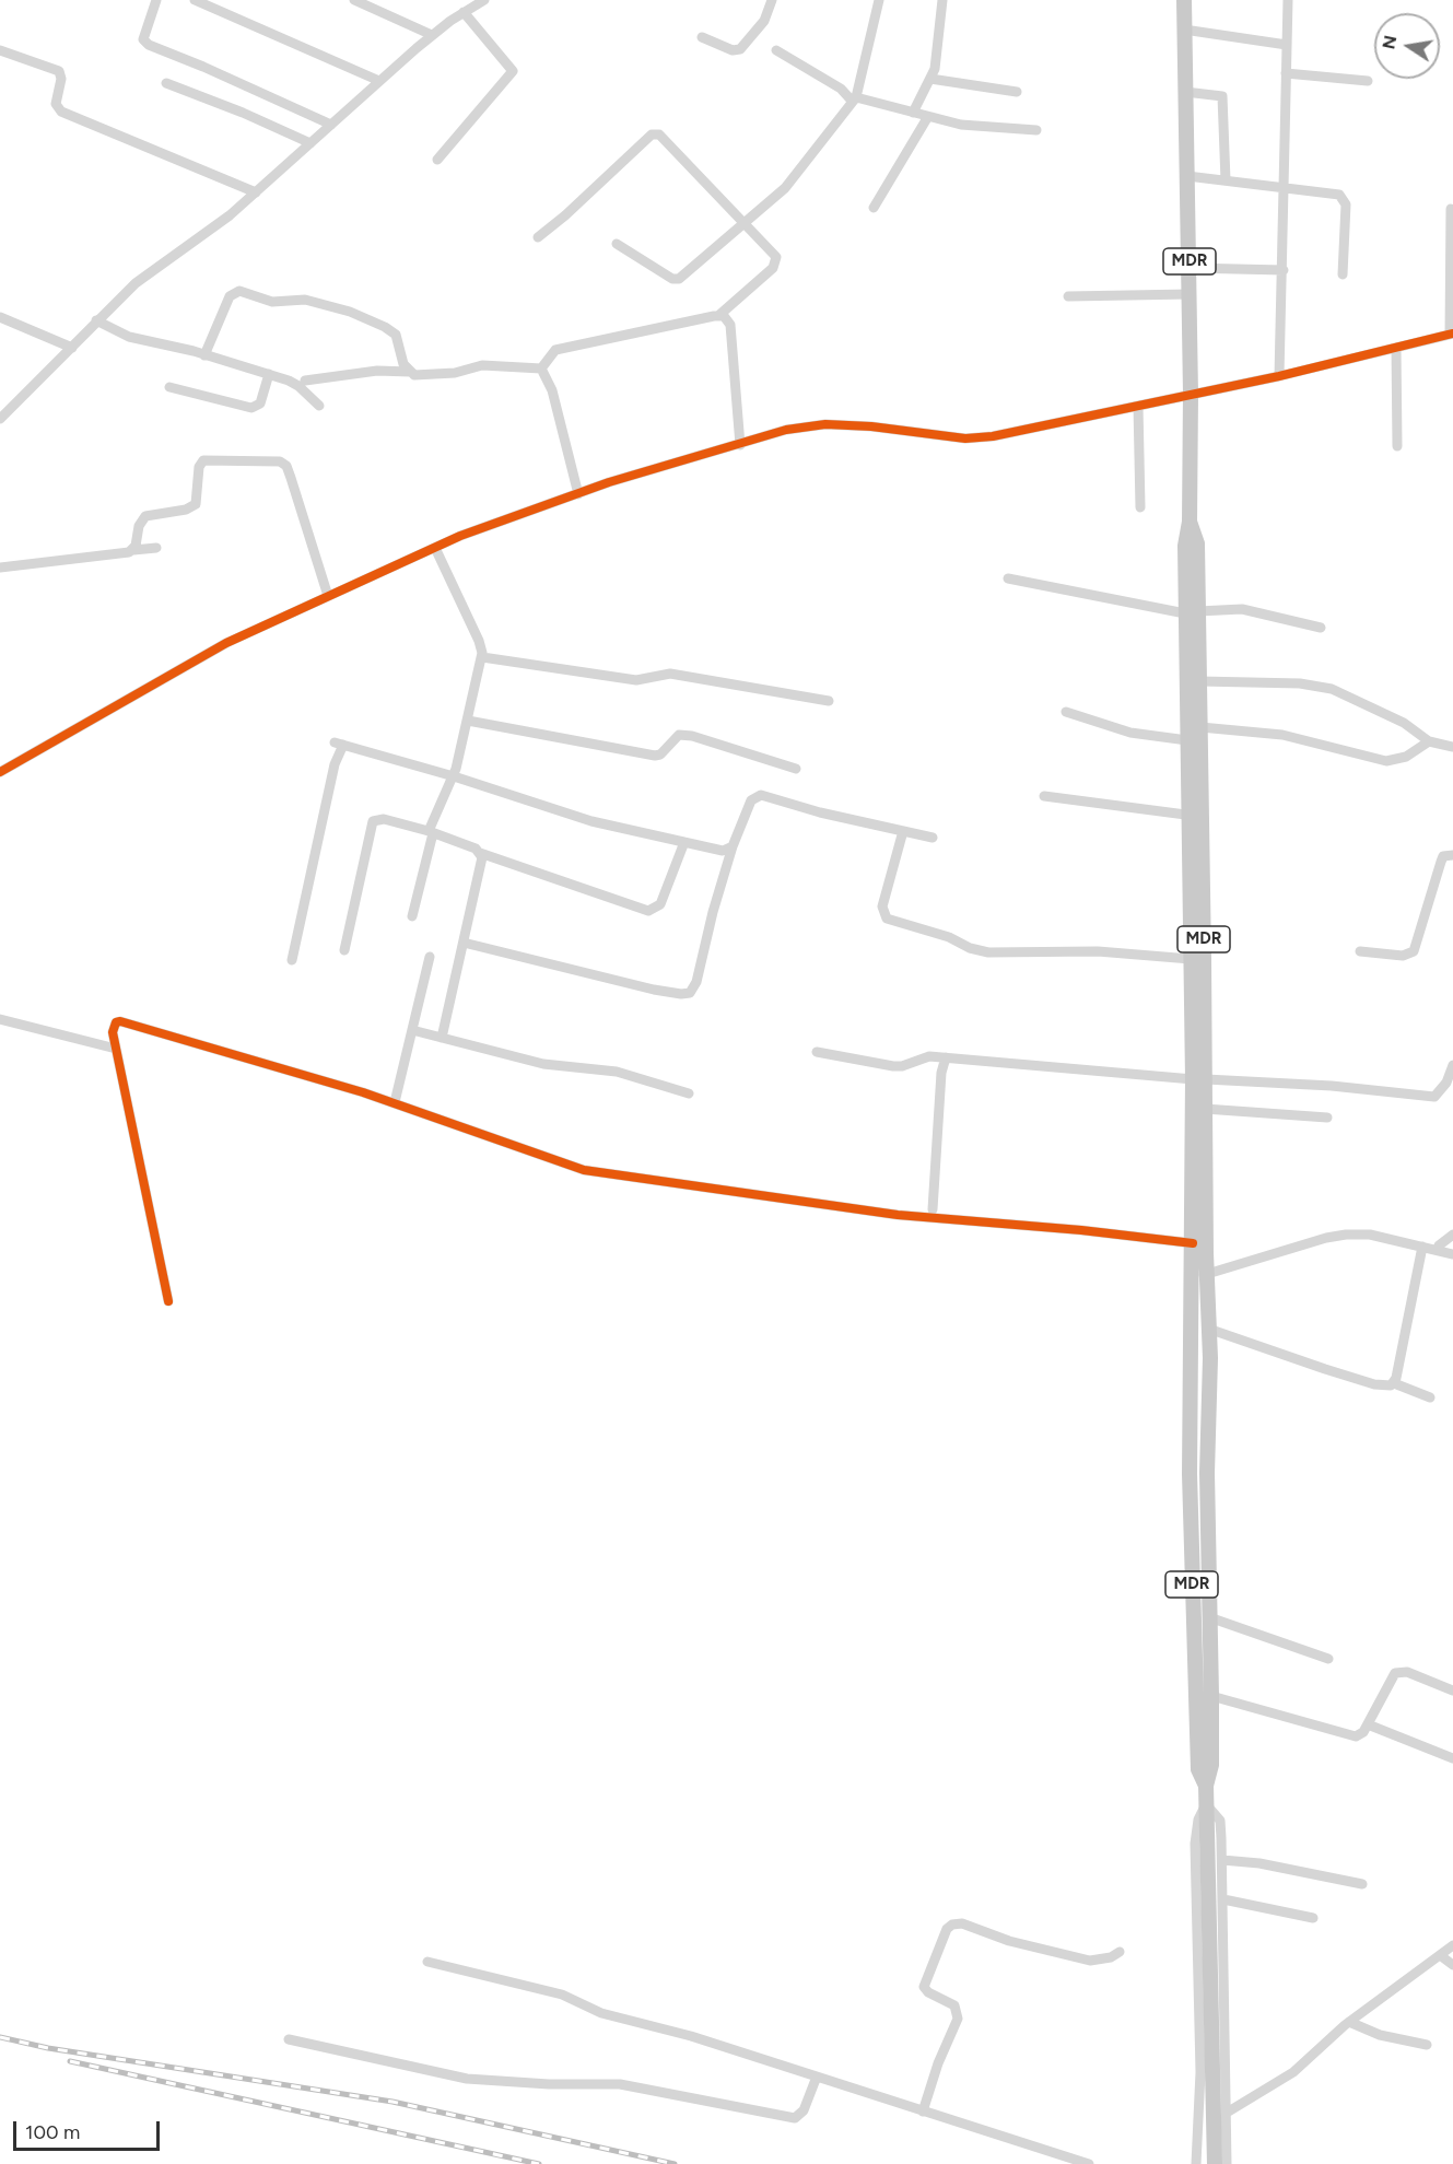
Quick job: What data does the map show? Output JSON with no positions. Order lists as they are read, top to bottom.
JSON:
{
  "streets": {
    "main road": ["MDR"]
  },
  "scale_bar": "100 m",
  "north": "left"
}
